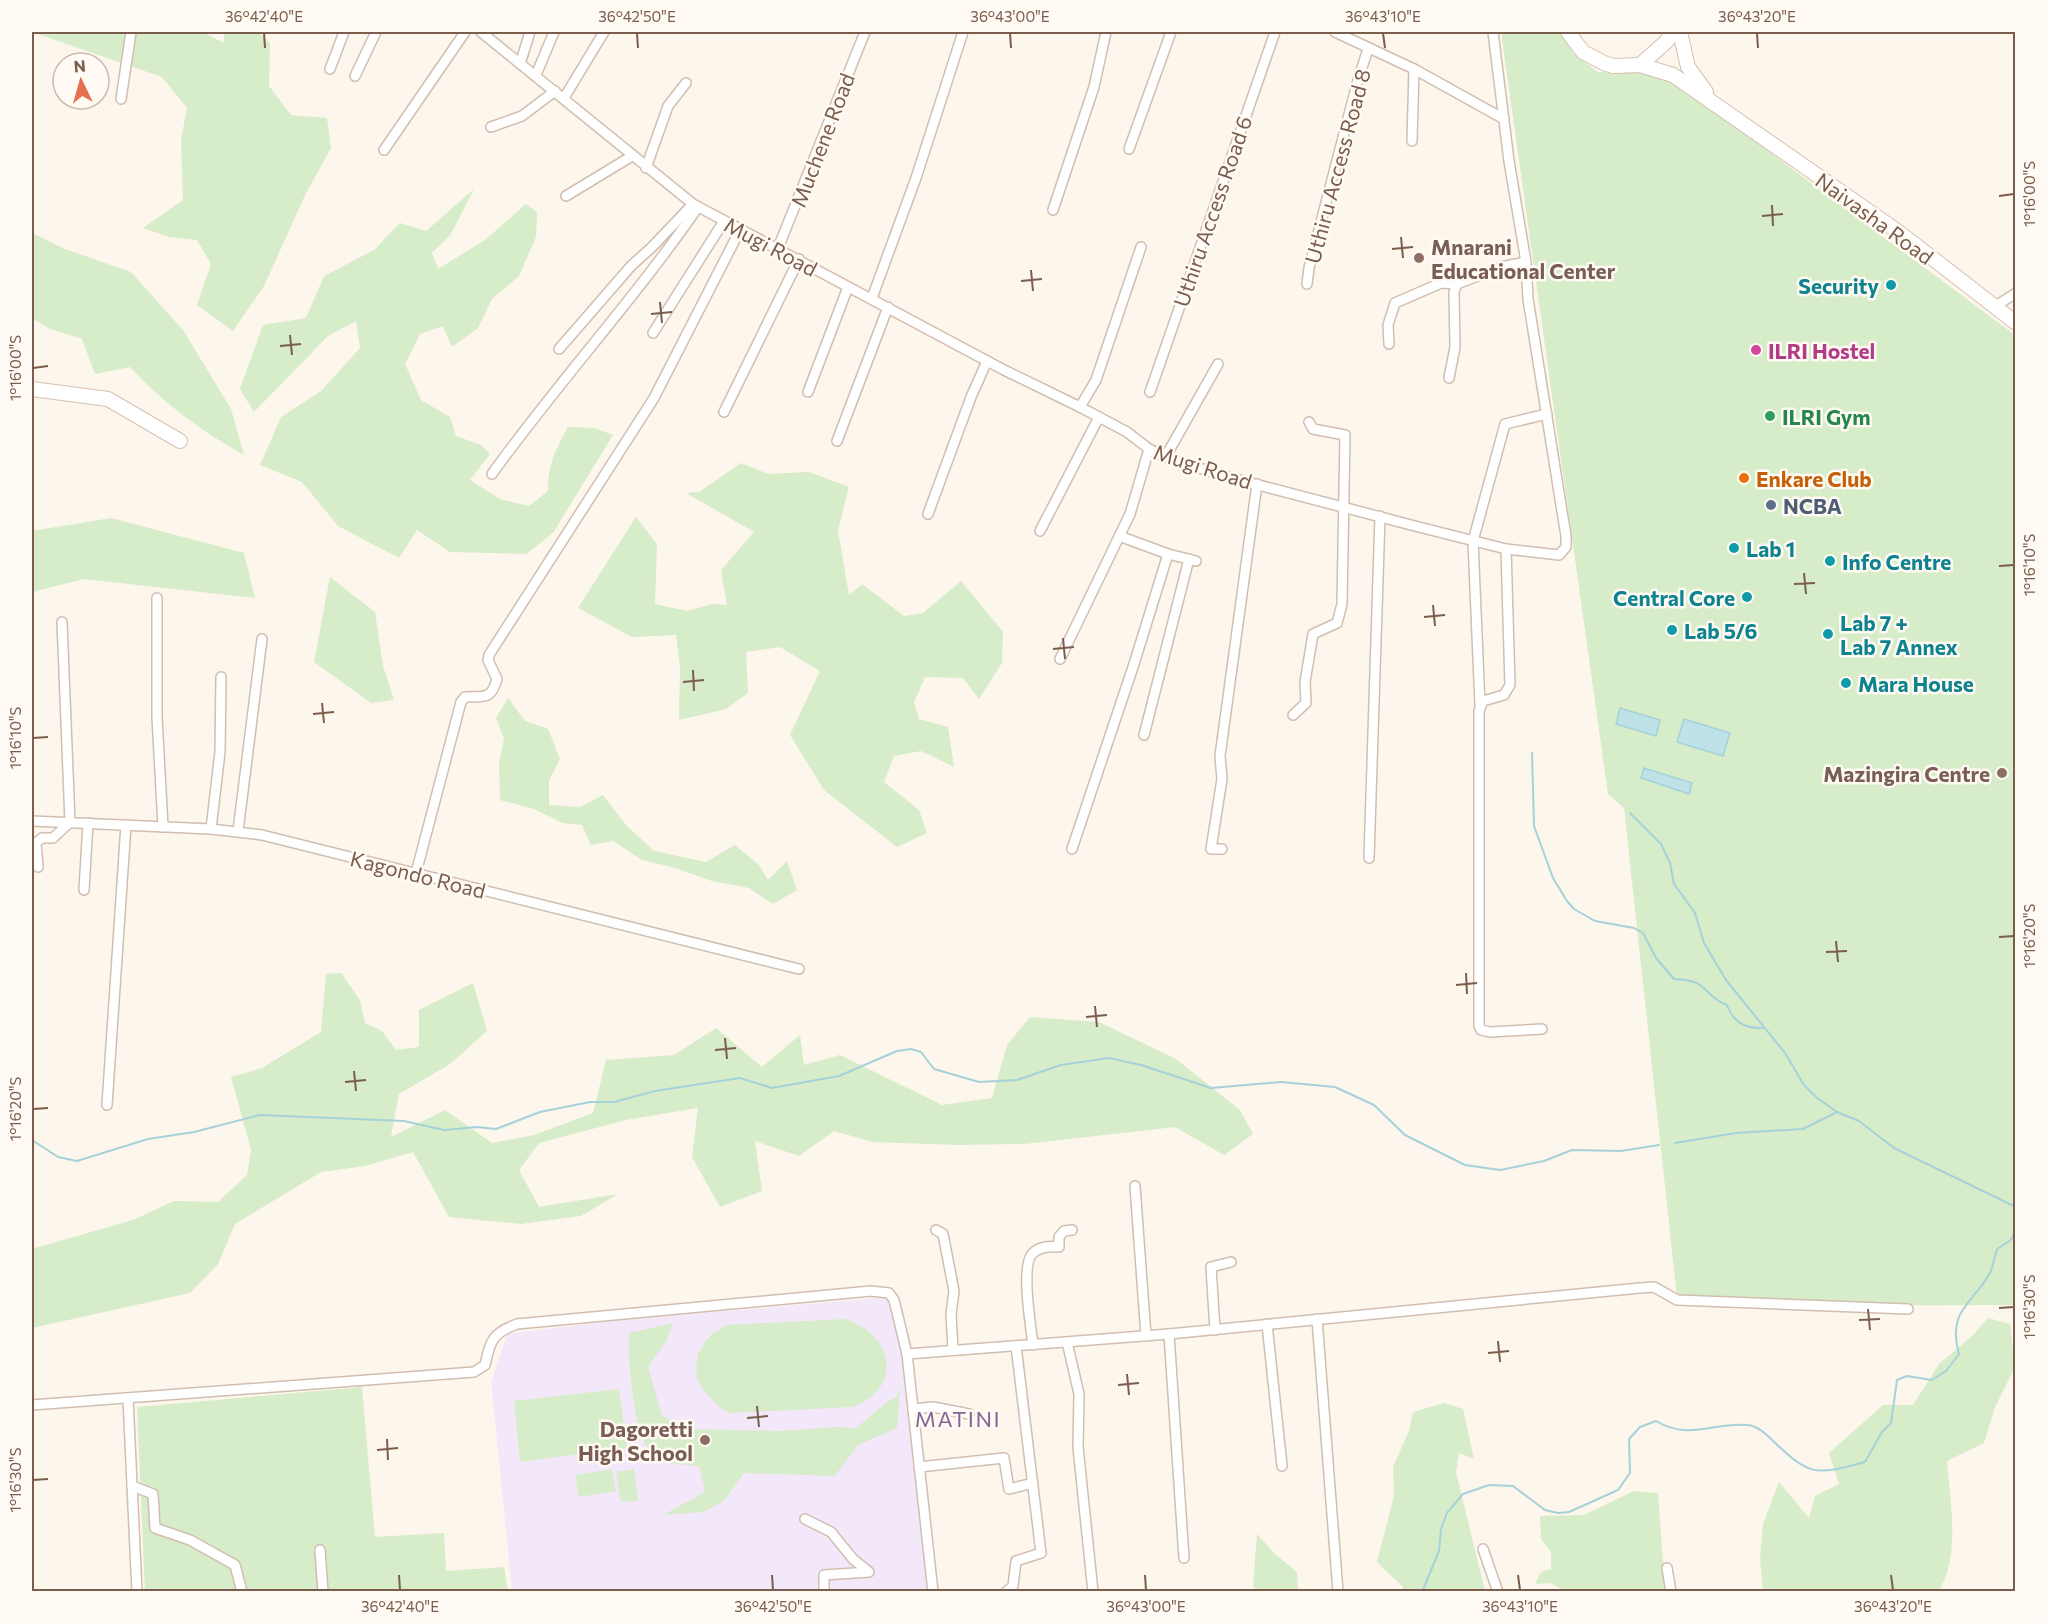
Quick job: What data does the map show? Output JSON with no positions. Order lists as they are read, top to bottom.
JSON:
{
  "streets": {
    "main road": ["Naivasha Road"],
    "street": [
      "Muchene Road",
      "Uthiru Access Road 8",
      "Uthiru Access Road 6",
      "Mugi Road",
      "Kagondo Road"
    ]
  },
  "crossings": [
    ["Muchene Road", "Mugi Road"]
  ],
  "districts": ["MATINI"],
  "places": [
    "Mnarani Educational Center",
    "Security",
    "ILRI Hostel",
    "ILRI Gym",
    "Enkare Club",
    "NCBA",
    "Lab 1",
    "Info Centre",
    "Central Core",
    "Lab 5/6",
    "Lab 7 + Lab 7 Annex",
    "Mara House",
    "Mazingira Centre",
    "Dagoretti High School"
  ],
  "north": "top",
  "coordinates": [
    "36°42'40\"E",
    "36°42'50\"E",
    "36°43'00\"E",
    "36°43'10\"E",
    "36°43'20\"E",
    "1°16'00\"S",
    "1°16'10\"S",
    "1°16'20\"S",
    "1°16'30\"S"
  ]
}
